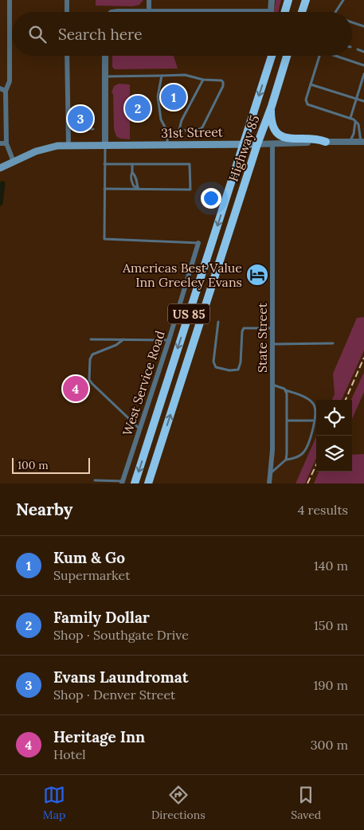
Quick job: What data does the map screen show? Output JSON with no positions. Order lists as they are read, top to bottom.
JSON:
{
  "streets": {
    "highway": ["Highway 85", "US 85"],
    "main road": ["31st Street"],
    "street": ["State Street", "West Service Road"]
  },
  "crossings": [
    ["31st Street", "Highway 85"],
    ["31st Street", "State Street"]
  ],
  "places": {
    "hotel": ["Americas Best Value Inn Greeley Evans"]
  },
  "scale_bar": "100 m",
  "page": {
    "search": "Search here",
    "pins": [
      "1",
      "2",
      "3",
      "4"
    ],
    "scale": "100 m",
    "heading": ["Nearby", "4 results"],
    "list": [
      {
        "mark": "1",
        "name": "Kum & Go",
        "note": "Supermarket",
        "value": "140 m"
      },
      {
        "mark": "2",
        "name": "Family Dollar",
        "note": "Shop · Southgate Drive",
        "value": "150 m"
      },
      {
        "mark": "3",
        "name": "Evans Laundromat",
        "note": "Shop · Denver Street",
        "value": "190 m"
      },
      {
        "mark": "4",
        "name": "Heritage Inn",
        "note": "Hotel",
        "value": "300 m"
      }
    ],
    "nav": ["Map", "Directions", "Saved"]
  }
}
